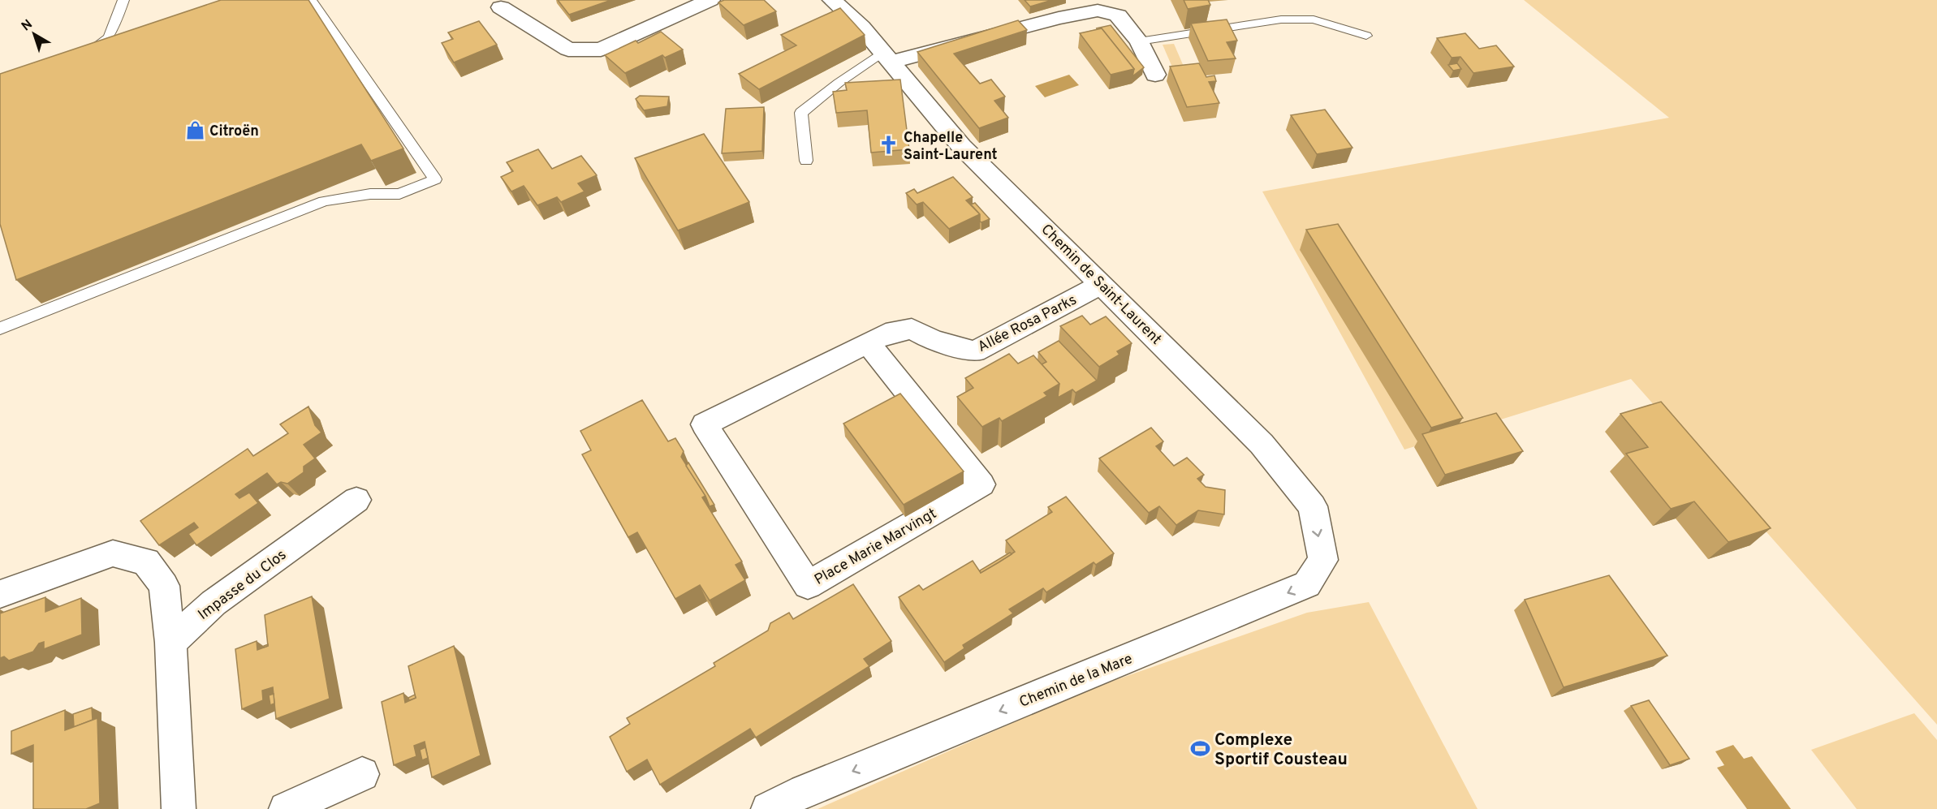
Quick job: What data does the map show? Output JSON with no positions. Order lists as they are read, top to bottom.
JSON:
{
  "streets": {
    "street": [
      "Chemin de Saint-Laurent",
      "Allée Rosa Parks",
      "Place Marie Marvingt",
      "Impasse du Clos",
      "Chemin de la Mare"
    ]
  },
  "crossings": [
    ["Chemin de Saint-Laurent", "Allée Rosa Parks"],
    ["Chemin de Saint-Laurent", "Chemin de la Mare"],
    ["Allée Rosa Parks", "Place Marie Marvingt"]
  ],
  "one_way": ["Chemin de la Mare"],
  "places": {
    "shop": ["Citroën"],
    "church": ["Chapelle Saint-Laurent"],
    "sports": ["Complexe Sportif Cousteau"]
  },
  "north": "top left"
}
